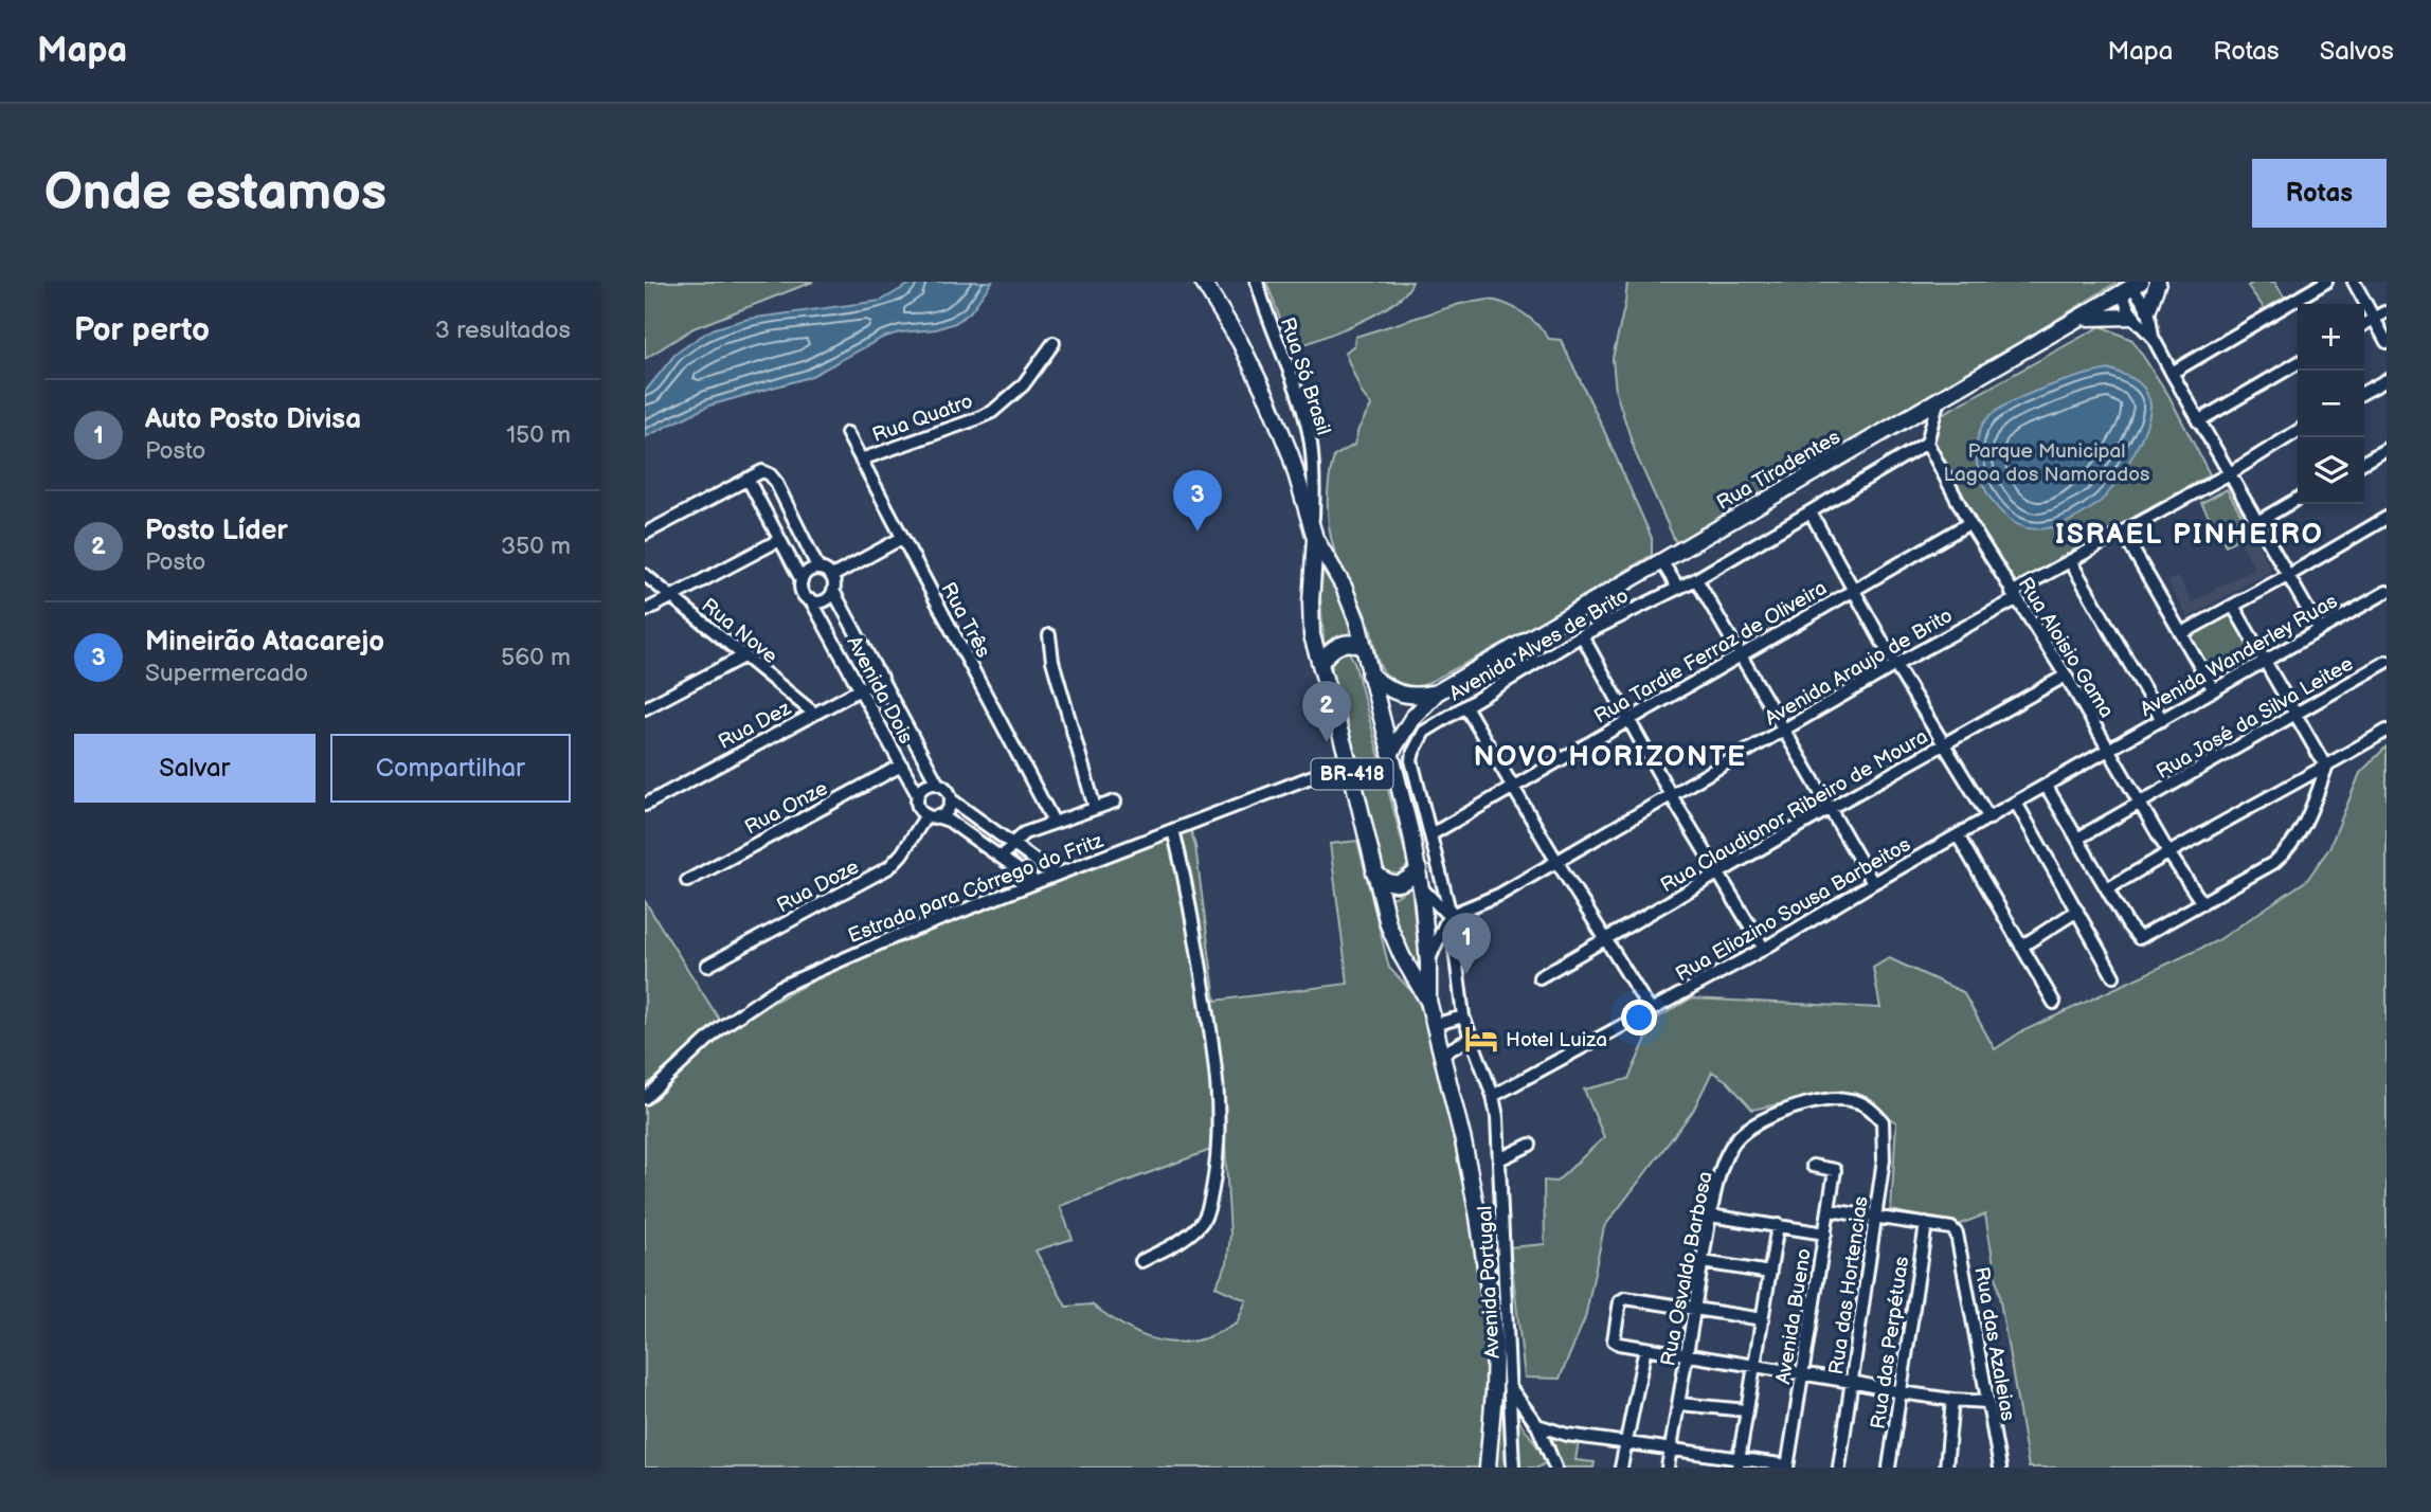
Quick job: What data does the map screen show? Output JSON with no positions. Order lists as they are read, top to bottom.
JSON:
{
  "streets": {
    "main road": ["Rua Tiradentes", "BR-418"],
    "street": [
      "Rua Só Brasil",
      "Rua Quatro",
      "Rua Três",
      "Rua Nove",
      "Avenida Alves de Brito",
      "Rua Aloisio Gama",
      "Rua Tardie Ferraz de Oliveira",
      "Avenida Wanderley Ruas",
      "Avenida Araujo de Brito",
      "Avenida Dois",
      "Rua José da Silva Leitee",
      "Rua Dez",
      "Rua Onze",
      "Rua Claudionor Ribeiro de Moura",
      "Rua Doze",
      "Estrada para Córrego do Fritz",
      "Rua Eliozino Sousa Barbeitos",
      "Rua Osvaldo Barbosa",
      "Avenida Portugal",
      "Rua das Hortencias",
      "Avenida Bueno",
      "Rua das Perpétuas",
      "Rua das Azaleias"
    ]
  },
  "crossings": [
    ["Rua Só Brasil", "BR-418"],
    ["Rua Quatro", "Rua Três"],
    ["Rua Tiradentes", "BR-418"],
    ["Rua Nove", "Rua Dez"],
    ["Avenida Alves de Brito", "Rua Aloisio Gama"],
    ["Avenida Alves de Brito", "Rua Tardie Ferraz de Oliveira"],
    ["Avenida Alves de Brito", "Avenida Araujo de Brito"],
    ["Avenida Alves de Brito", "Rua Eliozino Sousa Barbeitos"],
    ["Avenida Alves de Brito", "Avenida Portugal"],
    ["Rua Aloisio Gama", "Rua Tardie Ferraz de Oliveira"],
    ["Rua Aloisio Gama", "Avenida Wanderley Ruas"],
    ["Rua Aloisio Gama", "Avenida Araujo de Brito"],
    ["Rua Aloisio Gama", "Rua José da Silva Leitee"],
    ["Rua Aloisio Gama", "Rua Claudionor Ribeiro de Moura"],
    ["Rua Aloisio Gama", "Rua Eliozino Sousa Barbeitos"],
    ["Avenida Wanderley Ruas", "Rua Eliozino Sousa Barbeitos"],
    ["Avenida Dois", "Rua Dez"],
    ["Avenida Dois", "Rua Onze"],
    ["Avenida Dois", "Rua Doze"],
    ["Avenida Dois", "Estrada para Córrego do Fritz"],
    ["BR-418", "Estrada para Córrego do Fritz"],
    ["Rua Eliozino Sousa Barbeitos", "Avenida Portugal"],
    ["Rua Osvaldo Barbosa", "Rua das Hortencias"],
    ["Rua das Perpétuas", "Rua das Azaleias"]
  ],
  "districts": ["ISRAEL PINHEIRO", "NOVO HORIZONTE"],
  "parks": ["Parque Municipal Lagoa dos Namorados"],
  "places": {
    "hotel": ["Hotel Luiza"]
  },
  "page": {
    "header": "Mapa",
    "nav": ["Mapa", "Rotas", "Salvos"],
    "buttons": [
      "Rotas",
      ["Salvar", "Compartilhar"]
    ],
    "title": "Onde estamos",
    "heading": ["Por perto", "3 resultados"],
    "map_buttons": ["+", "−"],
    "list": [
      {
        "mark": "1",
        "name": "Auto Posto Divisa",
        "note": "Posto",
        "value": "150 m"
      },
      {
        "mark": "2",
        "name": "Posto Líder",
        "note": "Posto",
        "value": "350 m"
      },
      {
        "mark": "3",
        "name": "Mineirão Atacarejo",
        "note": "Supermercado",
        "value": "560 m"
      }
    ],
    "pins": ["3", "2", "1"]
  }
}
